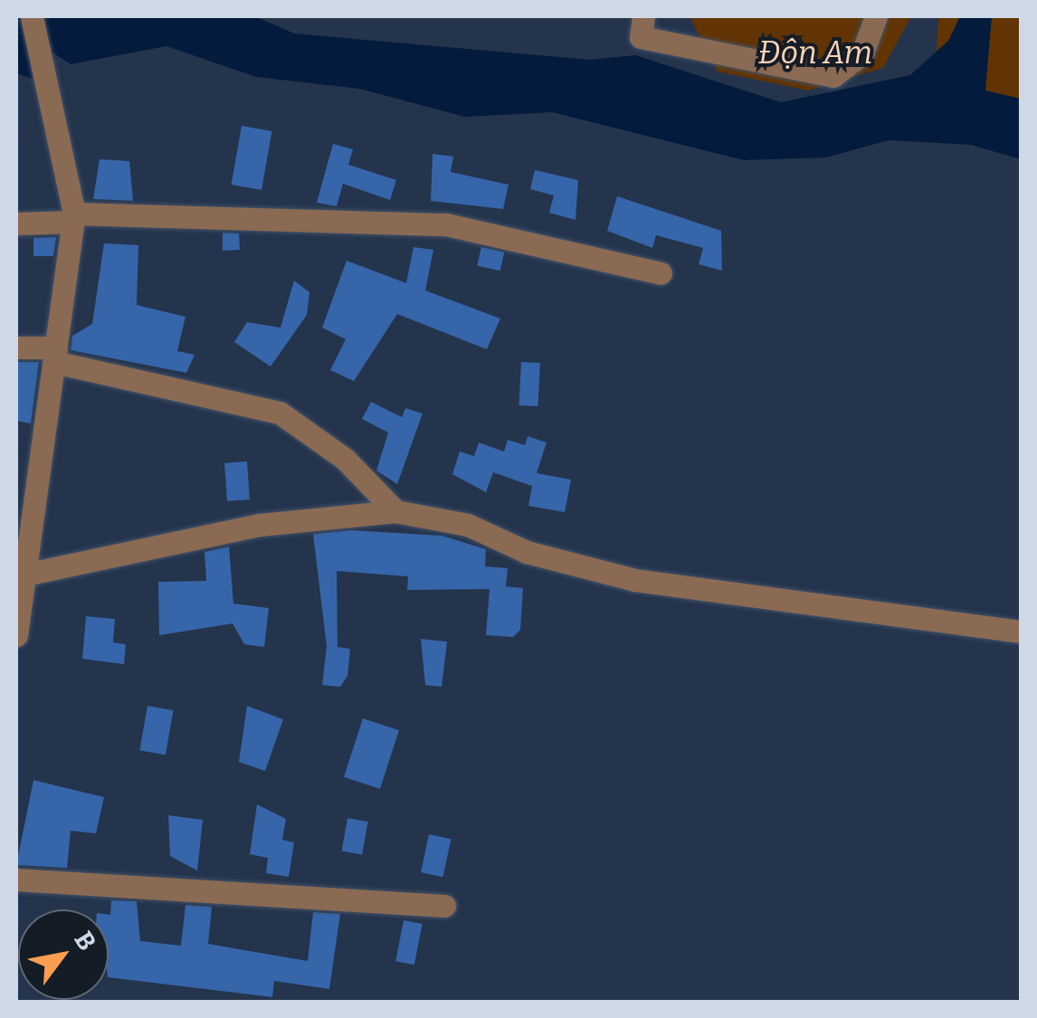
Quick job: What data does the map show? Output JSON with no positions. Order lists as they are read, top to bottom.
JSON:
{
  "parks": ["Độn Am"],
  "north": "top right"
}
